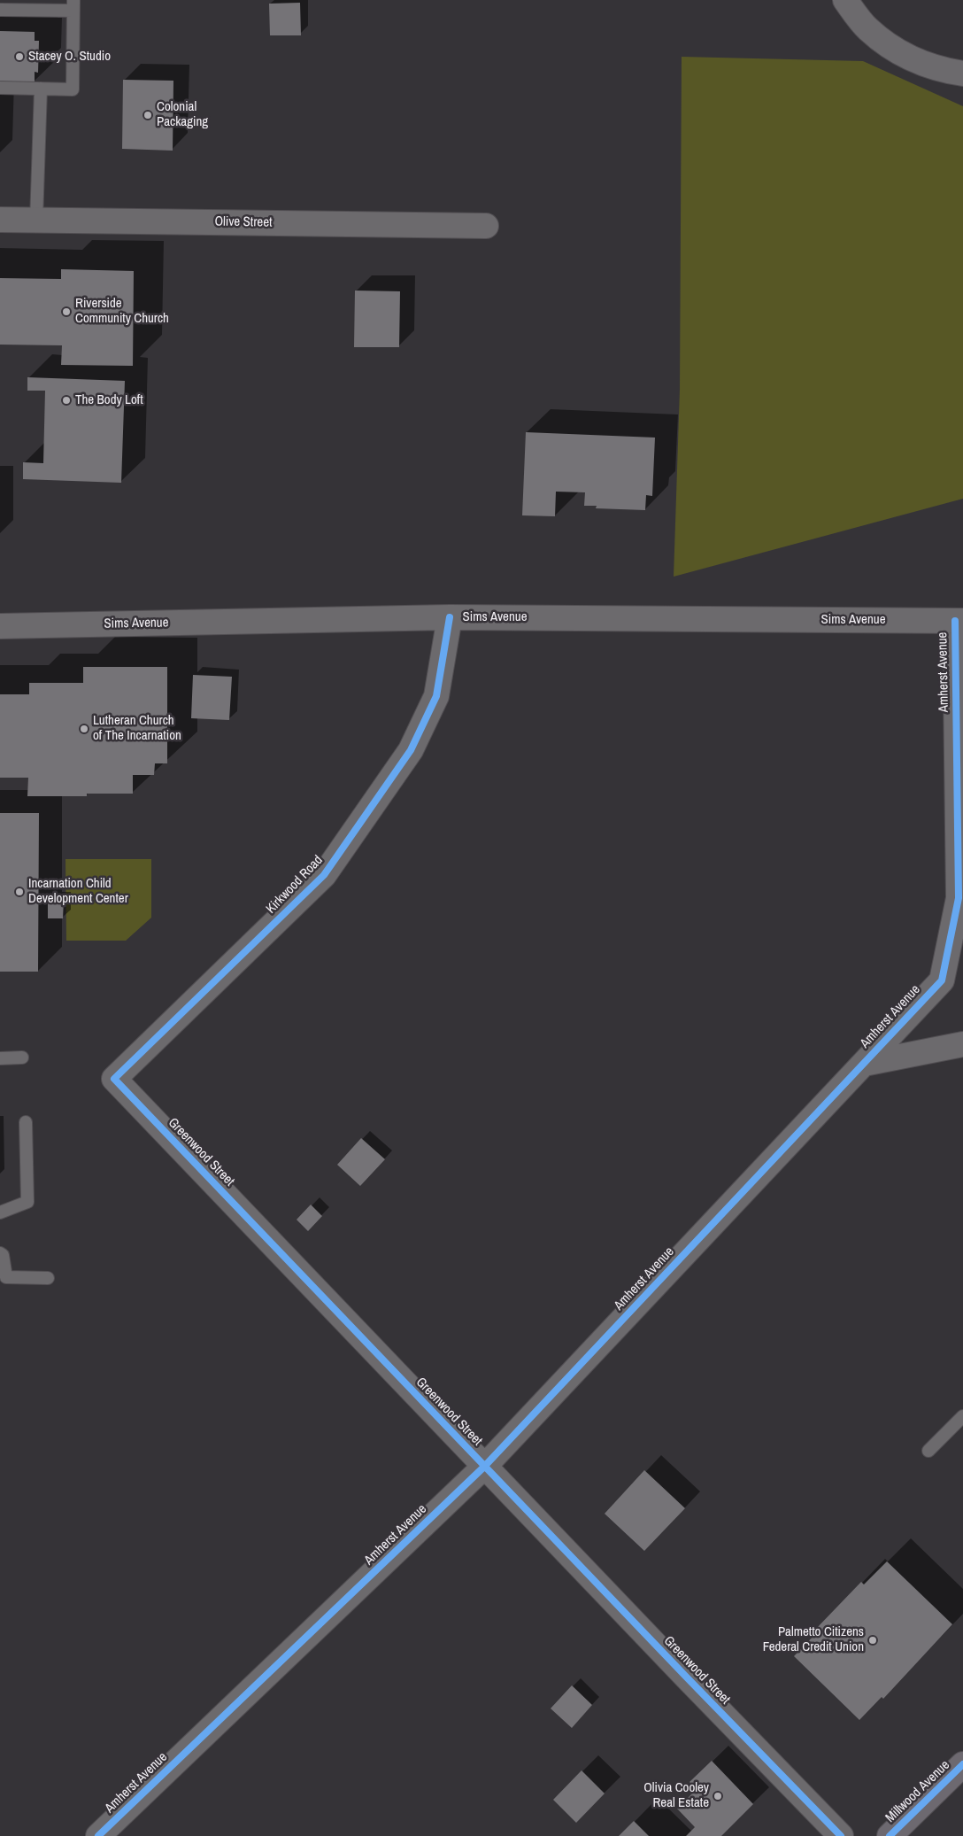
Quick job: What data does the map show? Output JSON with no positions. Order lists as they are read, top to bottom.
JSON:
{
  "streets": {
    "main road": ["Millwood Avenue"],
    "street": [
      "Olive Street",
      "Sims Avenue",
      "Amherst Avenue",
      "Kirkwood Road",
      "Greenwood Street"
    ]
  },
  "crossings": [
    ["Sims Avenue", "Amherst Avenue"],
    ["Sims Avenue", "Kirkwood Road"],
    ["Amherst Avenue", "Greenwood Street"],
    ["Kirkwood Road", "Greenwood Street"]
  ],
  "places": [
    "Stacey O. Studio",
    "Colonial Packaging",
    "Riverside Community Church",
    "The Body Loft",
    "Lutheran Church of The Incarnation",
    "Incarnation Child Development Center",
    "Palmetto Citizens Federal Credit Union",
    "Olivia Cooley Real Estate"
  ]
}
